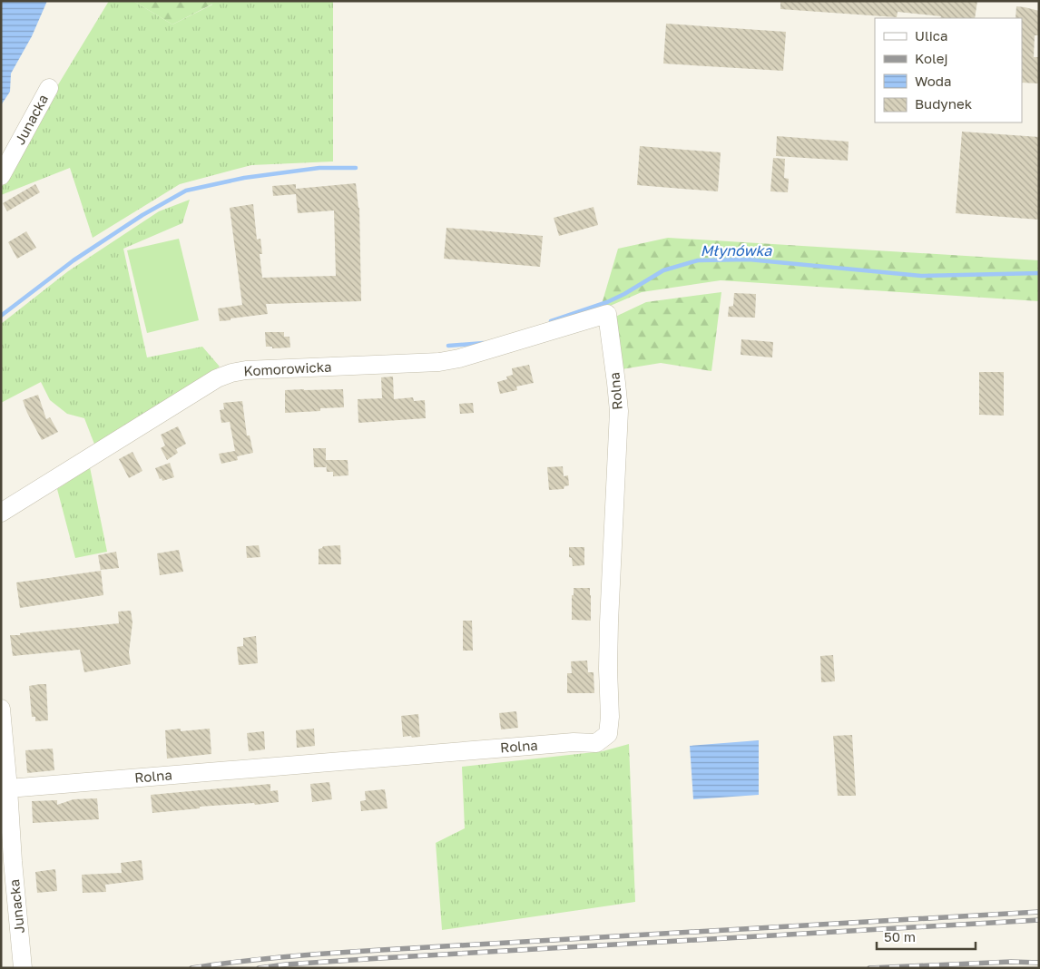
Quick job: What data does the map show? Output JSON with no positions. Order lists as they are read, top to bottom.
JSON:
{
  "streets": {
    "street": ["Junacka", "Komorowicka", "Rolna"]
  },
  "crossings": [
    ["Junacka", "Rolna"],
    ["Komorowicka", "Rolna"]
  ],
  "water": ["Młynówka"],
  "legend": [
    "Ulica",
    "Kolej",
    "Woda",
    "Budynek"
  ],
  "scale_bar": "50 m"
}
